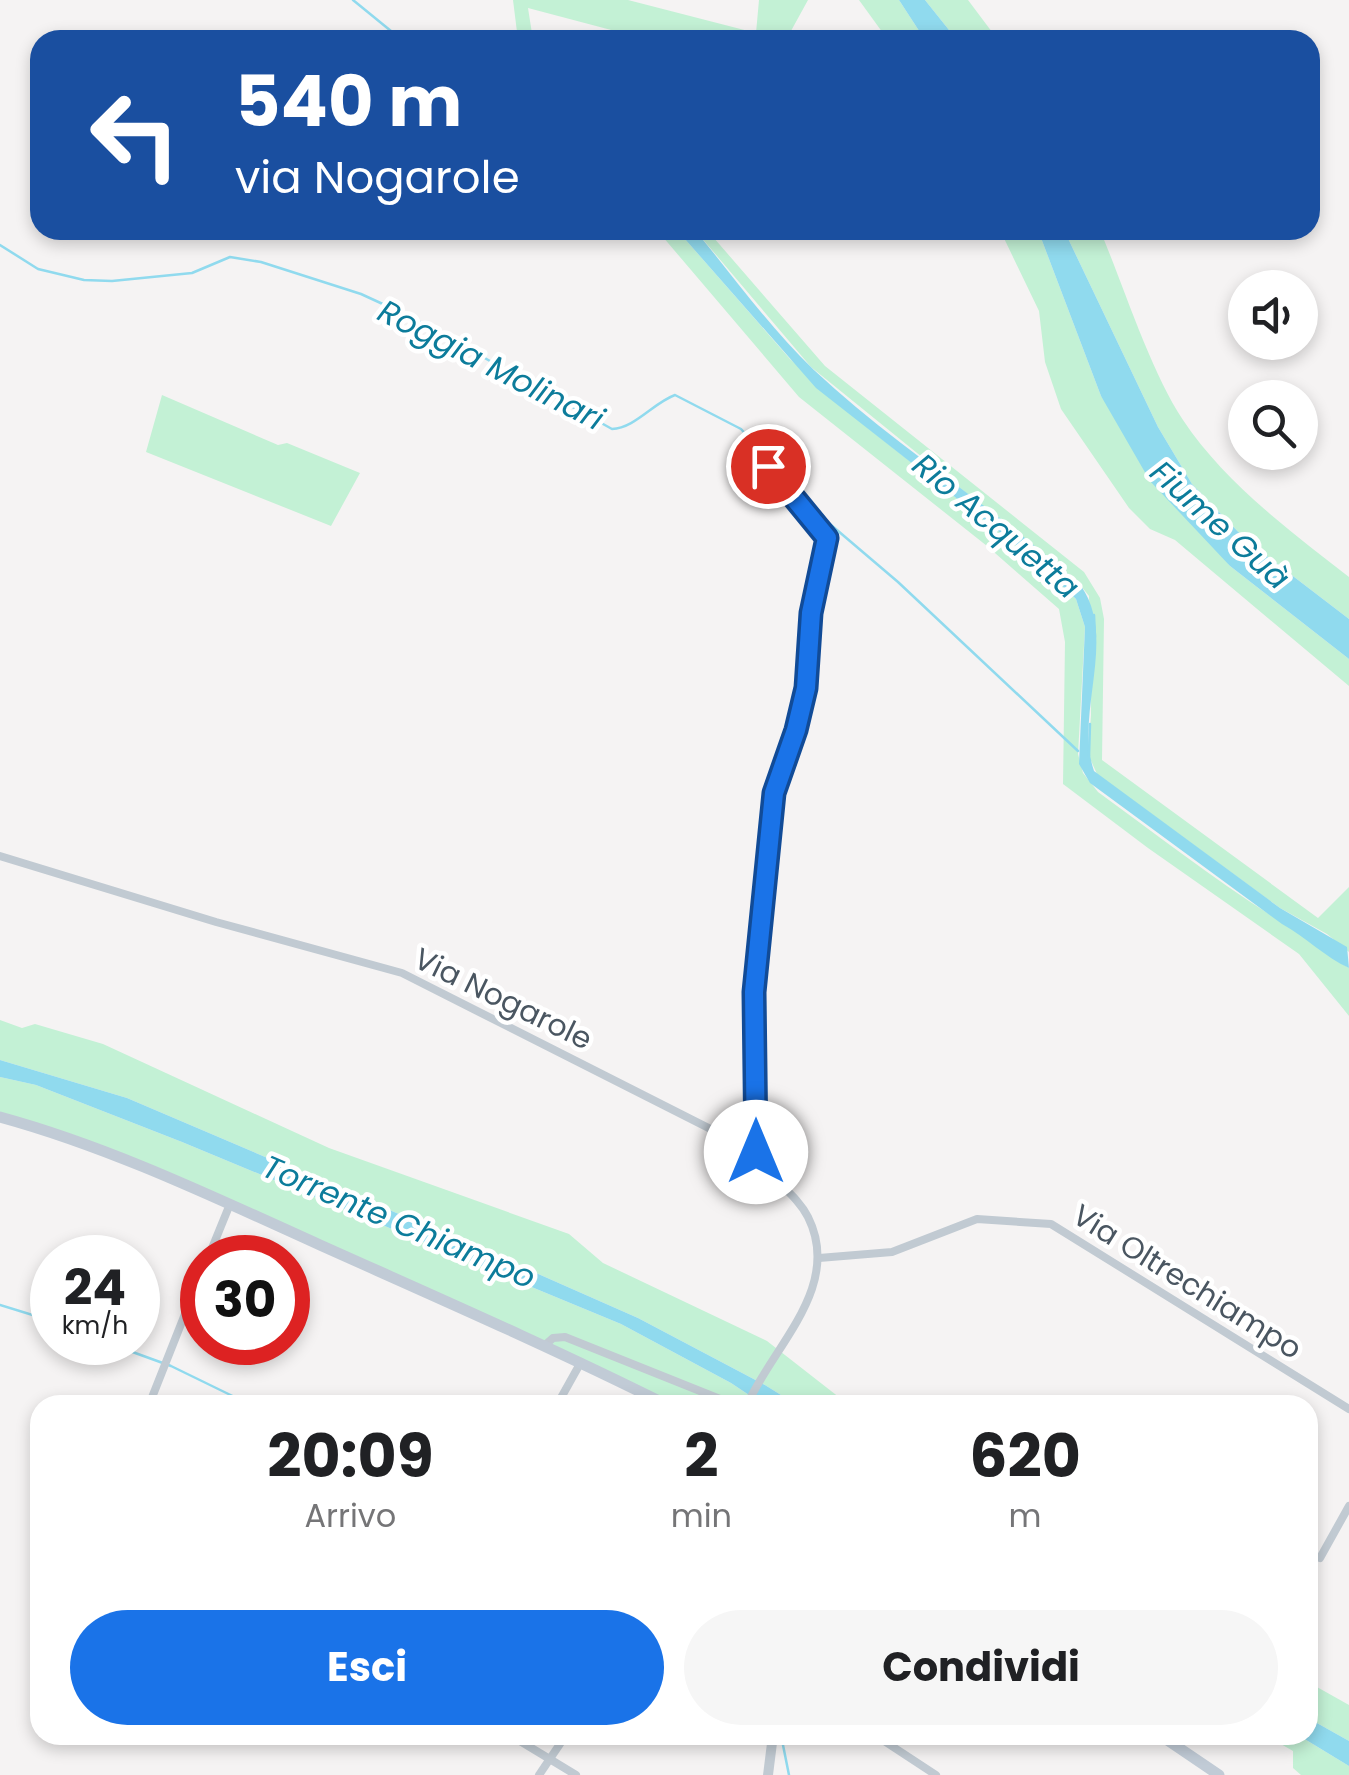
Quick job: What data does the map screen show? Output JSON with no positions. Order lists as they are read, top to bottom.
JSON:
{
  "streets": {
    "street": ["Via Nogarole", "Via Oltrechiampo"]
  },
  "crossings": [
    ["Via Nogarole", "Via Oltrechiampo"]
  ],
  "water": [
    "Roggia Molinari",
    "Fiume Guà",
    "Rio Acquetta",
    "Torrente Chiampo"
  ],
  "page": {
    "turn": ["540 m", "via Nogarole"],
    "speed": "24 km/h",
    "limit": "30",
    "eta": [
      "20:09",
      "Arrivo",
      "2",
      "min",
      "620",
      "m"
    ],
    "buttons": ["Esci", "Condividi"]
  }
}
